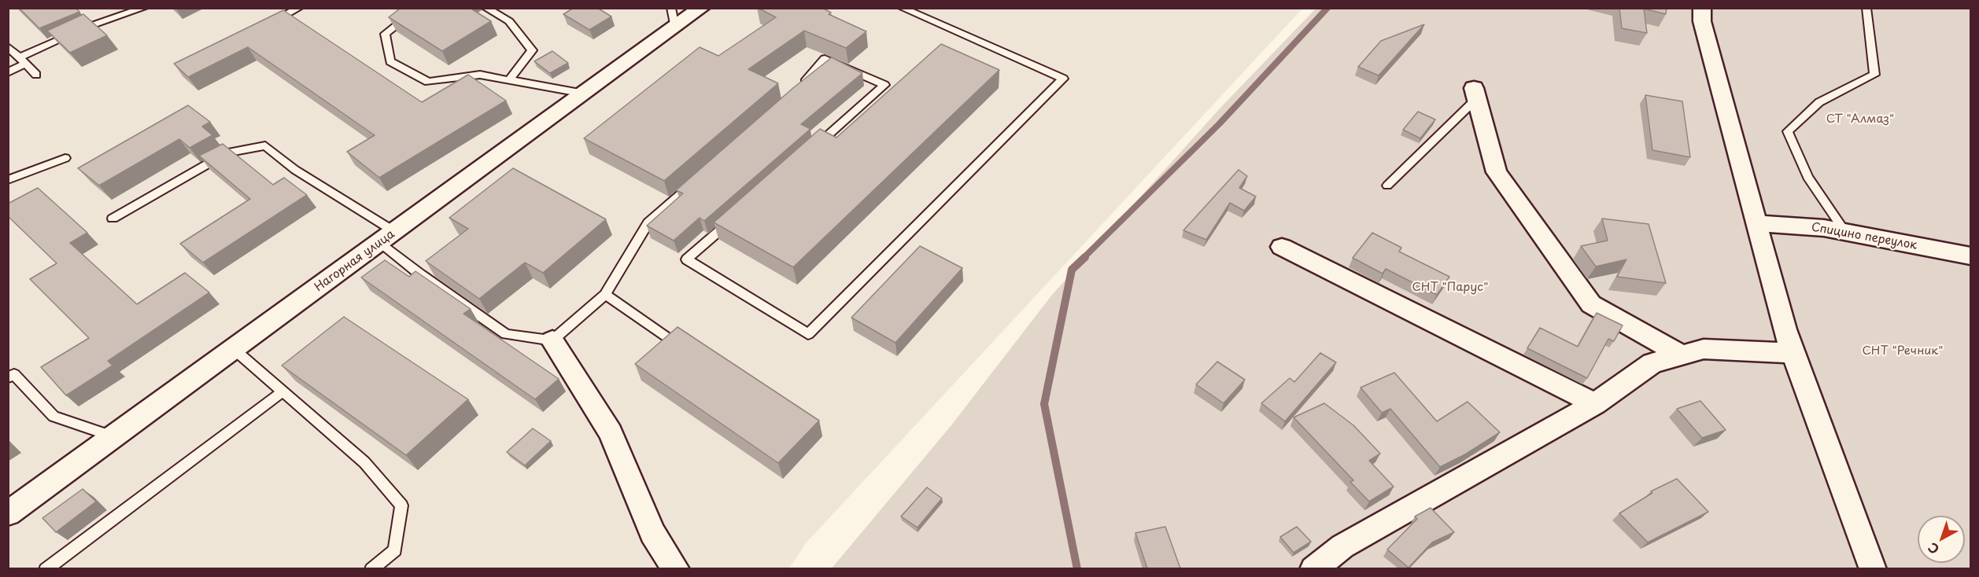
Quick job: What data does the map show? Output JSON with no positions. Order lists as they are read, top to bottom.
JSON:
{
  "streets": {
    "street": ["Спицино переулок", "Нагорная улица"]
  },
  "parks": ["СТ \"Алмаз\"", "СНТ \"Парус\"", "СНТ \"Речник\""],
  "north": "bottom left"
}
